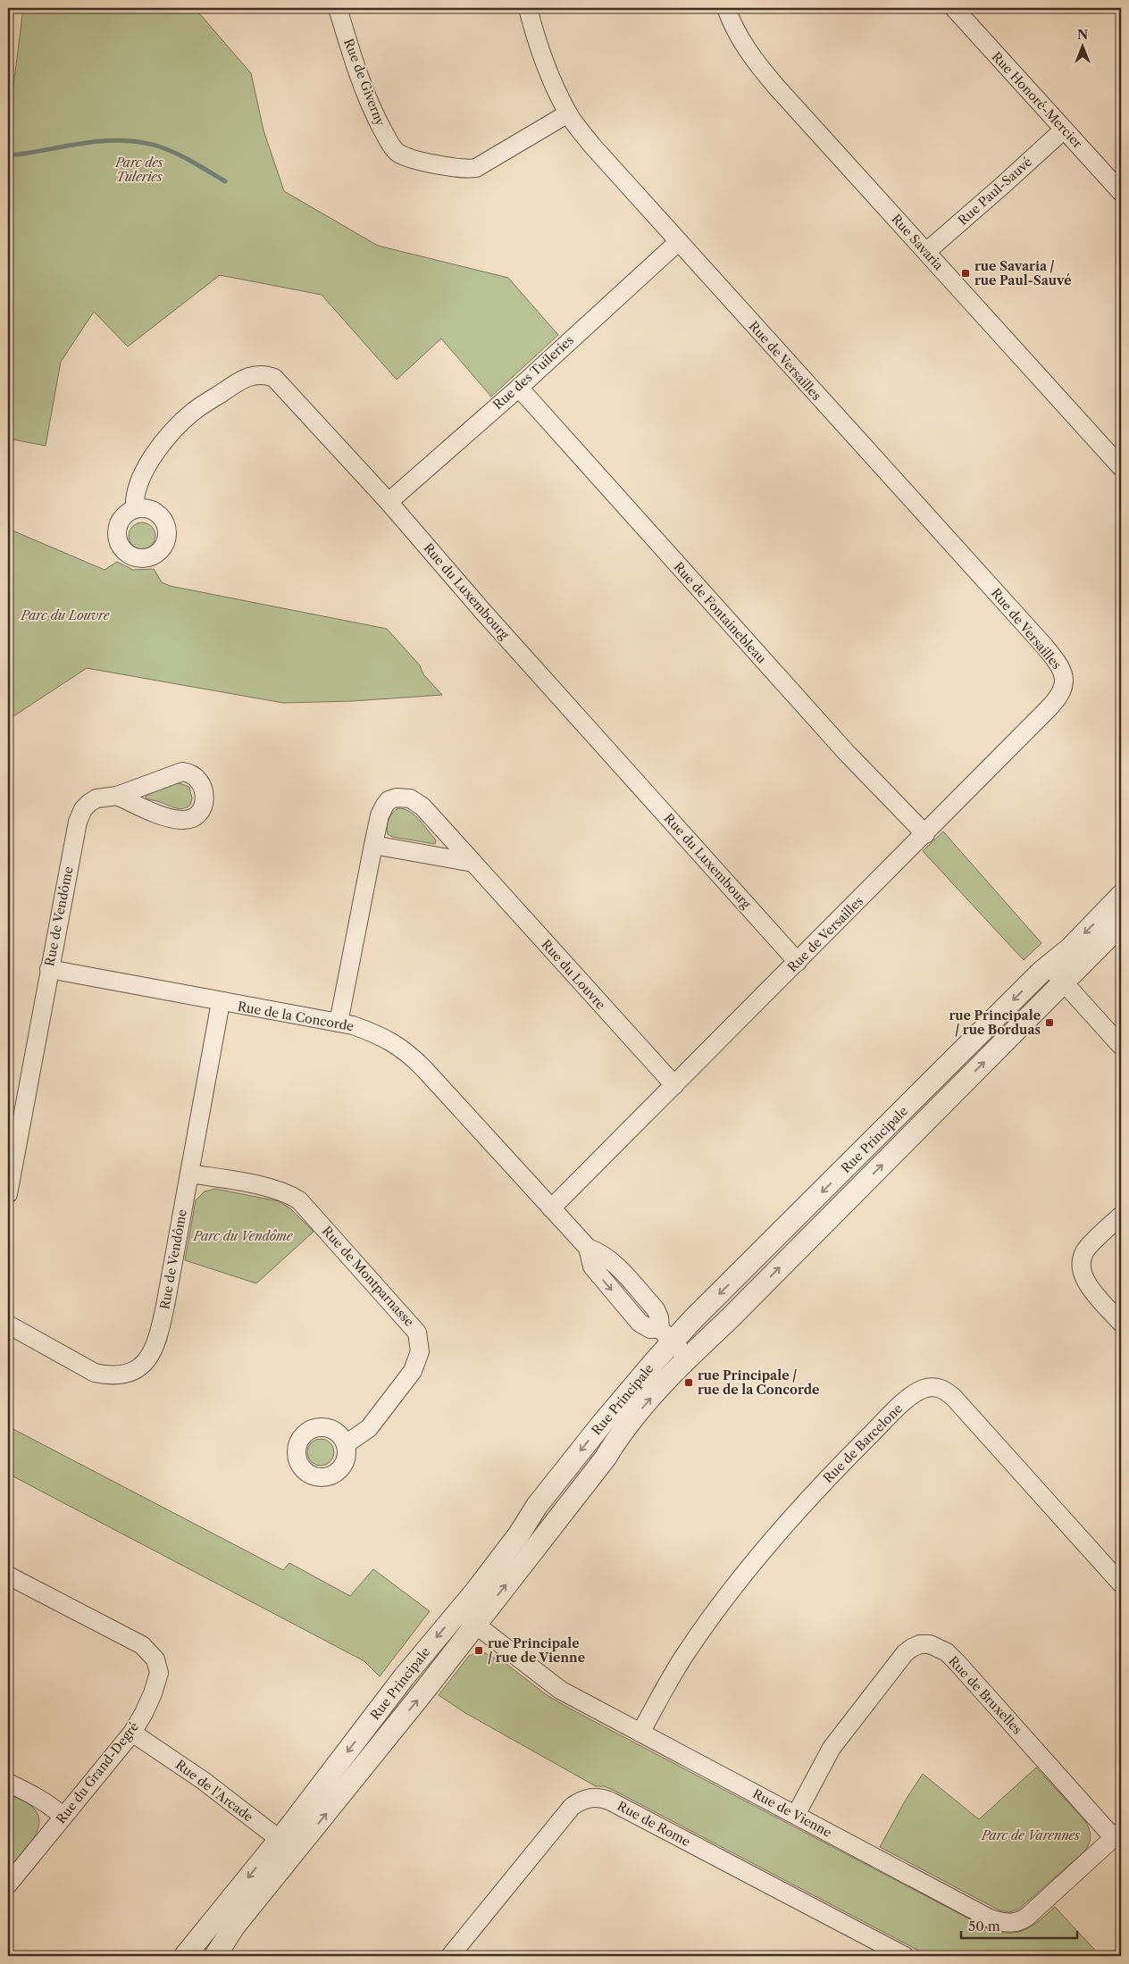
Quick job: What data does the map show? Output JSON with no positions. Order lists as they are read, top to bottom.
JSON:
{
  "streets": {
    "street": [
      "Rue de Giverny",
      "Rue Honoré-Mercier",
      "Rue Paul-Sauvé",
      "Rue Savaria",
      "Rue de Versailles",
      "Rue des Tuileries",
      "Rue du Luxembourg",
      "Rue de Fontainebleau",
      "Rue de Vendôme",
      "Rue du Louvre",
      "Rue de la Concorde",
      "Rue Principale",
      "Rue de Montparnasse",
      "Rue de Barcelone",
      "Rue de Bruxelles",
      "Rue du Grand-Degré",
      "Rue de l'Arcade",
      "Rue de Vienne",
      "Rue de Rome"
    ]
  },
  "crossings": [
    ["Rue de Giverny", "Rue de Versailles"],
    ["Rue Honoré-Mercier", "Rue Paul-Sauvé"],
    ["Rue Paul-Sauvé", "Rue Savaria"],
    ["Rue de Versailles", "Rue des Tuileries"],
    ["Rue de Versailles", "Rue du Luxembourg"],
    ["Rue de Versailles", "Rue de Fontainebleau"],
    ["Rue de Versailles", "Rue du Louvre"],
    ["Rue de Versailles", "Rue de la Concorde"],
    ["Rue des Tuileries", "Rue du Luxembourg"],
    ["Rue des Tuileries", "Rue de Fontainebleau"],
    ["Rue de Vendôme", "Rue de la Concorde"],
    ["Rue de Vendôme", "Rue de Montparnasse"],
    ["Rue du Louvre", "Rue de la Concorde"],
    ["Rue de la Concorde", "Rue Principale"],
    ["Rue Principale", "Rue de l'Arcade"],
    ["Rue Principale", "Rue de Vienne"],
    ["Rue de Barcelone", "Rue de Vienne"],
    ["Rue de Bruxelles", "Rue de Vienne"],
    ["Rue du Grand-Degré", "Rue de l'Arcade"]
  ],
  "parks": [
    "Parc des Tuleries",
    "Parc du Louvre",
    "Parc du Vendôme",
    "Parc de Varennes"
  ],
  "places": {
    "transit": [
      "rue Savaria / rue Paul-Sauvé",
      "rue Principale / rue Borduas",
      "rue Principale / rue de la Concorde",
      "rue Principale / rue de Vienne"
    ]
  },
  "scale_bar": "50 m",
  "north": "top"
}
